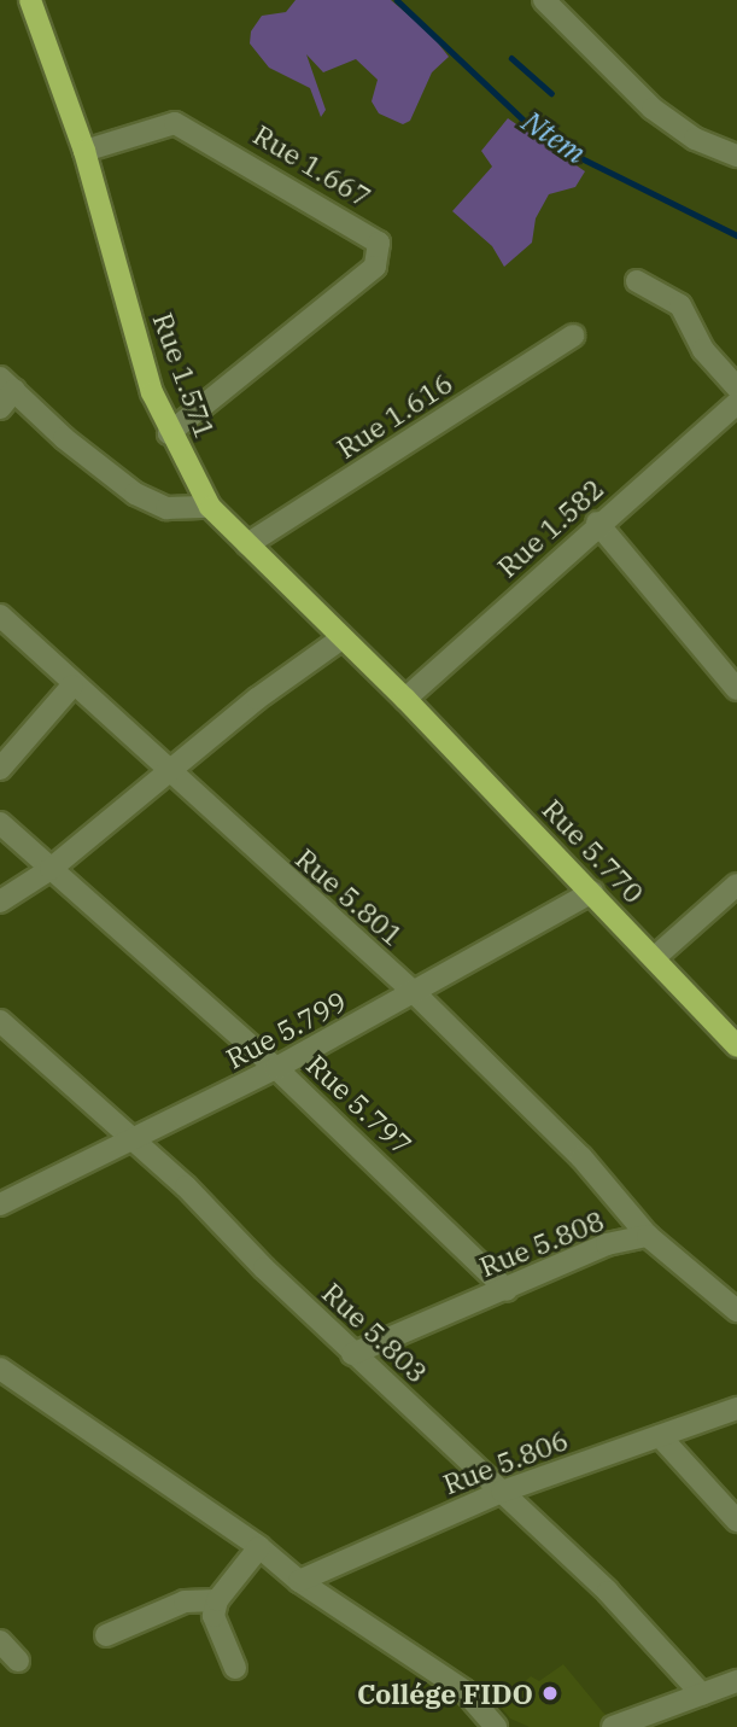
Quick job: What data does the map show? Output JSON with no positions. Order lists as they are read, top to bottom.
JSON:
{
  "streets": {
    "main road": ["Rue 1.571", "Rue 5.770"],
    "street": [
      "Rue 1.667",
      "Rue 1.616",
      "Rue 1.582",
      "Rue 5.801",
      "Rue 5.799",
      "Rue 5.797",
      "Rue 5.808",
      "Rue 5.803",
      "Rue 5.806"
    ]
  },
  "crossings": [
    ["Rue 1.667", "Rue 1.571"],
    ["Rue 1.571", "Rue 1.616"],
    ["Rue 1.571", "Rue 1.582"],
    ["Rue 1.571", "Rue 5.770"],
    ["Rue 1.582", "Rue 5.770"],
    ["Rue 5.770", "Rue 5.799"],
    ["Rue 5.801", "Rue 5.799"],
    ["Rue 5.801", "Rue 5.808"],
    ["Rue 5.799", "Rue 5.797"],
    ["Rue 5.799", "Rue 5.803"],
    ["Rue 5.797", "Rue 5.808"],
    ["Rue 5.808", "Rue 5.803"],
    ["Rue 5.803", "Rue 5.806"]
  ],
  "water": ["Ntem"],
  "places": ["Collége FIDO"]
}
